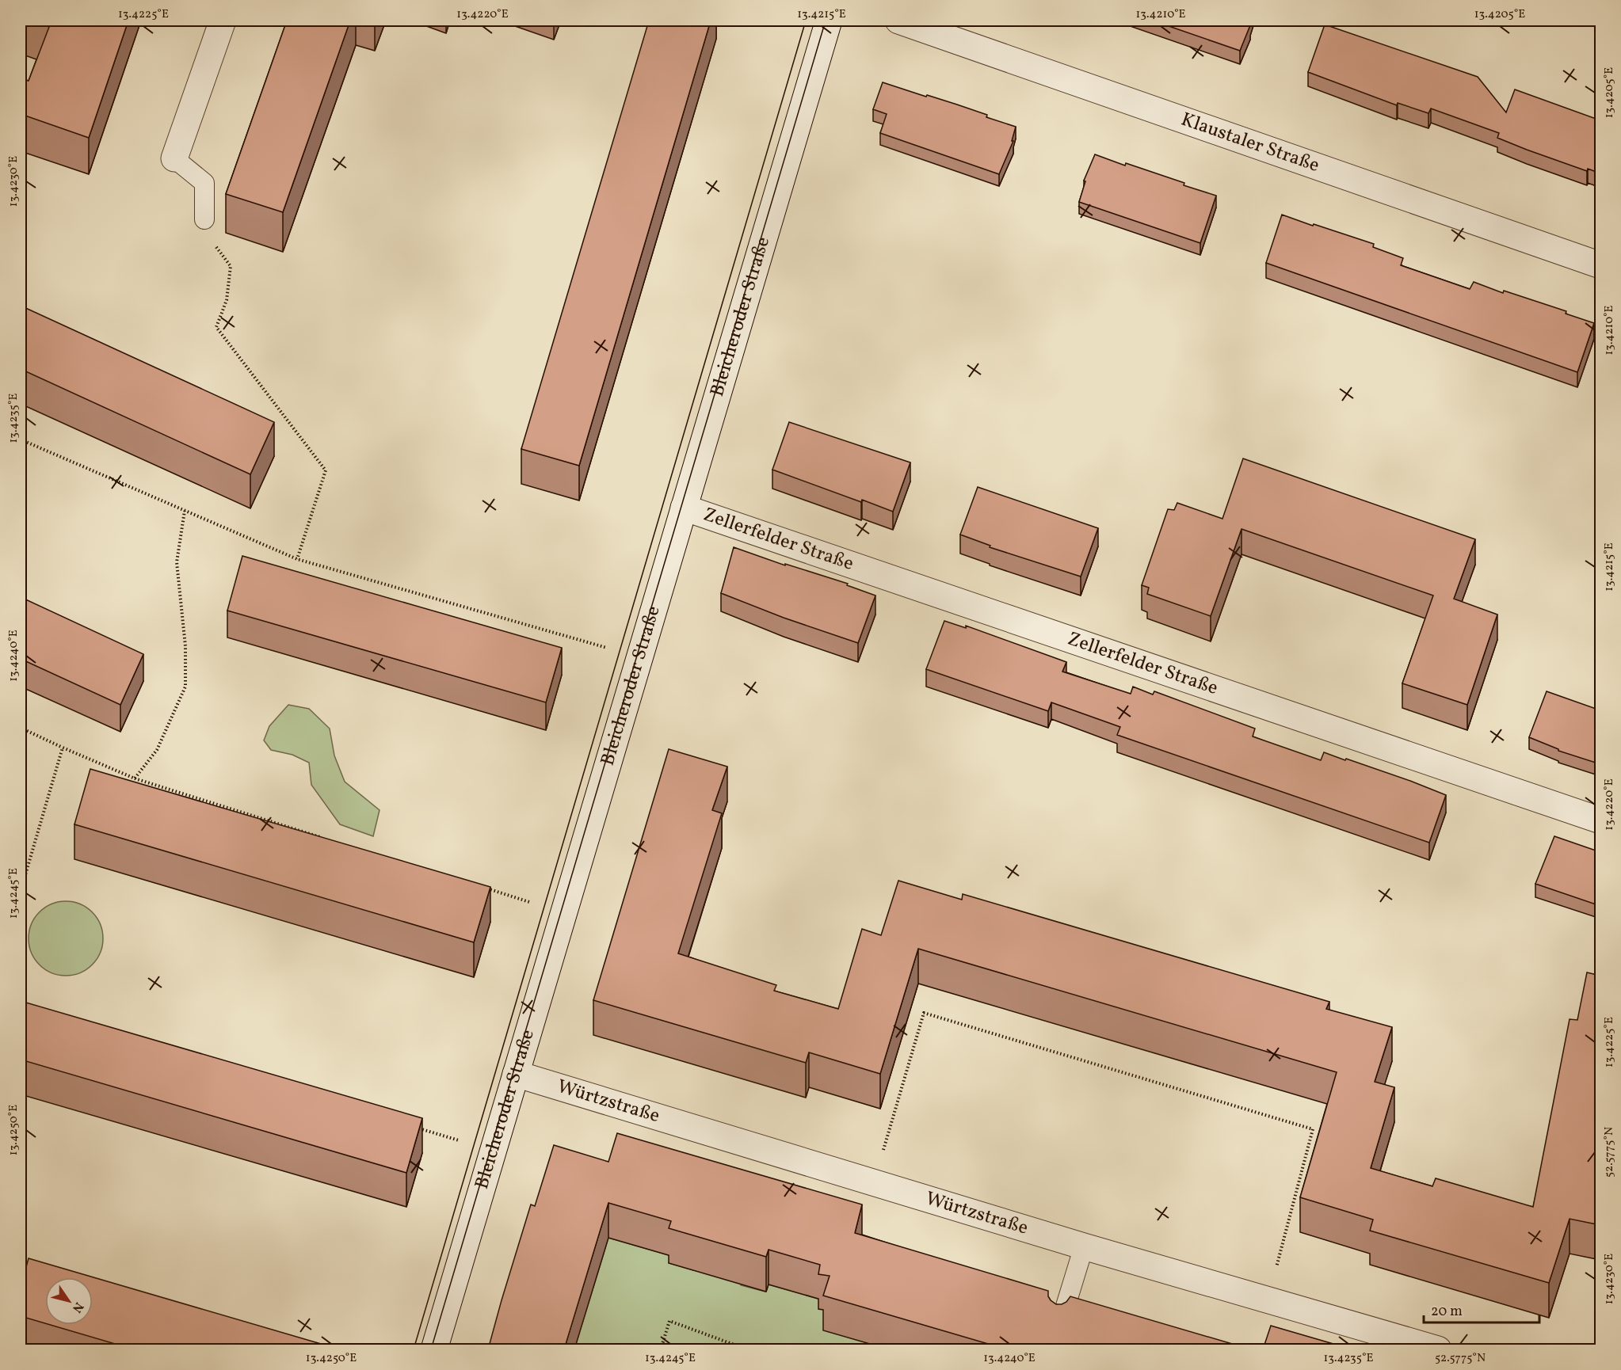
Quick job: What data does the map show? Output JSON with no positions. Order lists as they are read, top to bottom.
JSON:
{
  "streets": {
    "street": [
      "Klaustaler Straße",
      "Bleicheroder Straße",
      "Zellerfelder Straße",
      "Würtzstraße"
    ]
  },
  "crossings": [
    ["Bleicheroder Straße", "Zellerfelder Straße"],
    ["Bleicheroder Straße", "Würtzstraße"]
  ],
  "scale_bar": "20 m",
  "north": "bottom right",
  "coordinates": [
    "13.4225°E",
    "13.4220°E",
    "13.4215°E",
    "13.4210°E",
    "13.4205°E",
    "13.4230°E",
    "13.4235°E",
    "13.4240°E",
    "13.4245°E",
    "13.4250°E",
    "52.5775°N"
  ]
}
